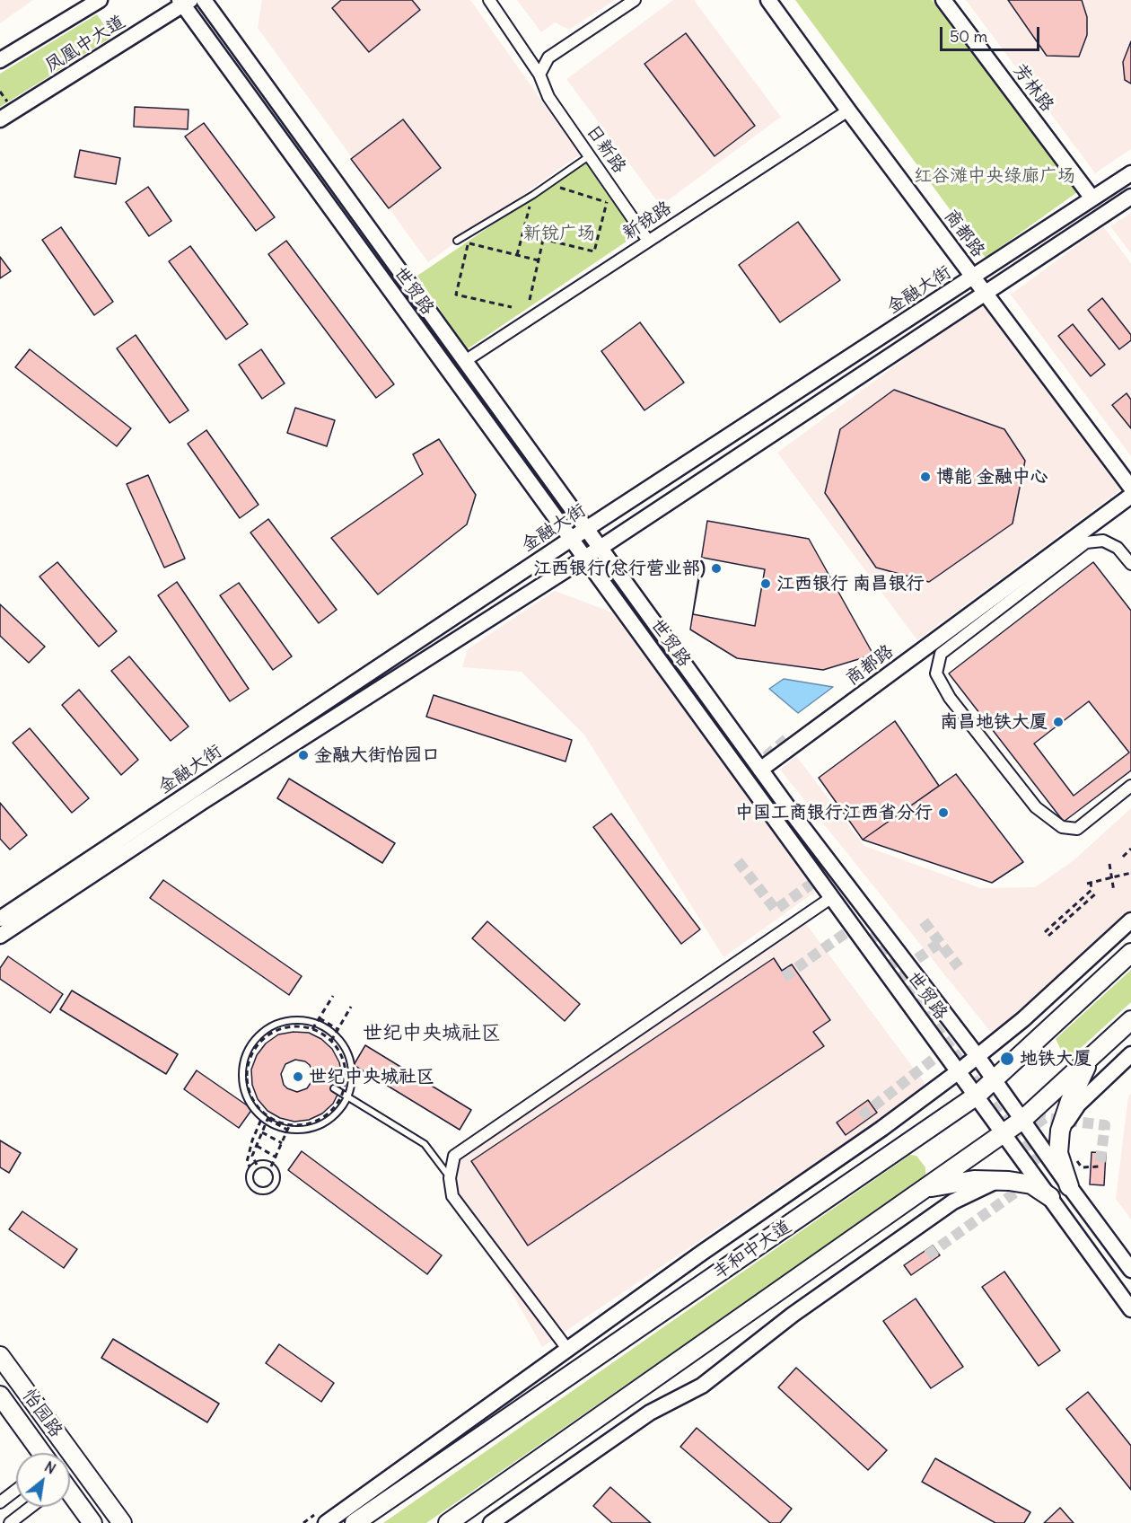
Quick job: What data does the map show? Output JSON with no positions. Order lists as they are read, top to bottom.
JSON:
{
  "streets": {
    "main road": [
      "凤凰中大道",
      "芳林路",
      "商都路",
      "金融大街",
      "世贸路",
      "丰和中大道",
      "怡园路"
    ],
    "street": ["日新路", "新锐路"]
  },
  "crossings": [
    ["凤凰中大道", "世贸路"],
    ["芳林路", "金融大街"],
    ["日新路", "新锐路"],
    ["新锐路", "商都路"],
    ["新锐路", "世贸路"],
    ["商都路", "金融大街"],
    ["商都路", "世贸路"],
    ["金融大街", "世贸路"],
    ["世贸路", "丰和中大道"]
  ],
  "districts": ["世纪中央城社区"],
  "parks": ["红谷滩中央绿廊广场", "新锐广场"],
  "places": [
    "博能 金融中心",
    "江西银行(总行营业部)",
    "江西银行 南昌银行",
    "南昌地铁大厦",
    "金融大街怡园口",
    "中国工商银行江西省分行",
    "地铁大厦",
    "世纪中央城社区"
  ],
  "scale_bar": "50 m",
  "north": "top right"
}
